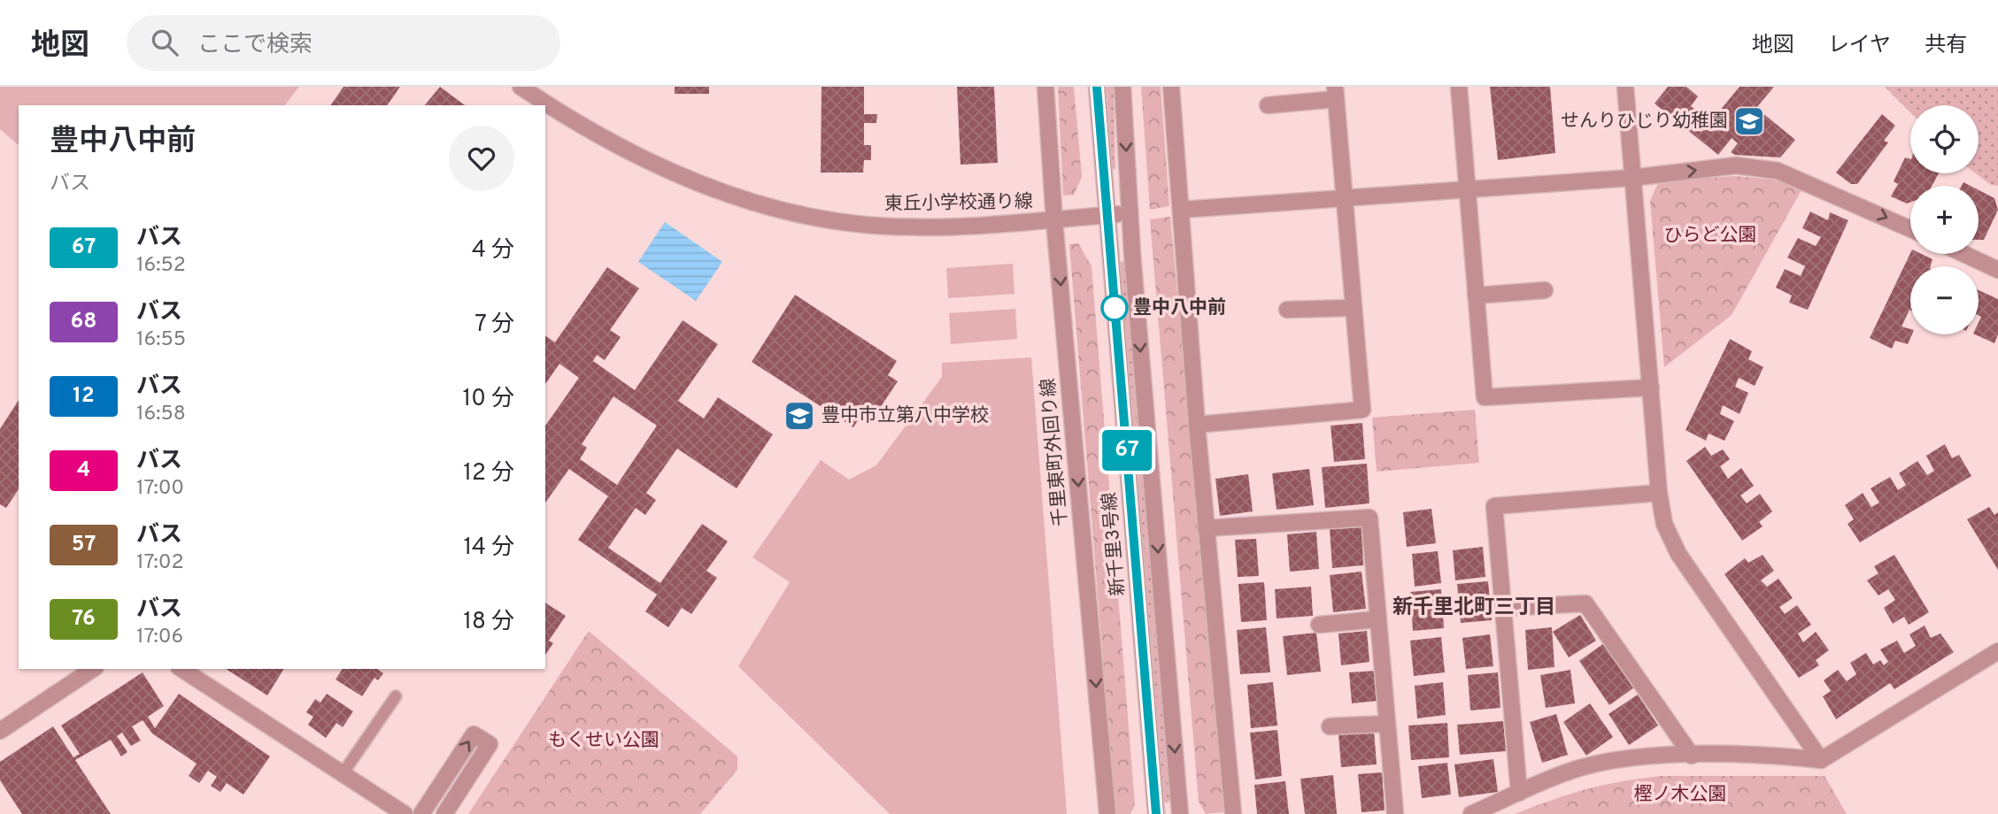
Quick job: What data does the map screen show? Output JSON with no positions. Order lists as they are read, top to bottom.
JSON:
{
  "streets": {
    "street": ["東丘小学校通り線", "千里東町外回り線", "新千里3号線"]
  },
  "crossings": [
    ["東丘小学校通り線", "千里東町外回り線"],
    ["東丘小学校通り線", "新千里3号線"]
  ],
  "districts": ["新千里北町三丁目"],
  "parks": ["ひらど公園", "もくせい公園", "樫ノ木公園"],
  "places": {
    "school or university": ["せんりひじり幼稚園", "豊中市立第八中学校"],
    "other": ["豊中八中前"]
  },
  "lines": ["bus line 67"],
  "page": {
    "header": "地図",
    "search": "ここで検索",
    "nav": ["地図", "レイヤ", "共有"],
    "on_map": "67",
    "map_buttons": ["+", "−"],
    "heading": ["豊中八中前", "バス"],
    "list": [
      {
        "mark": "67",
        "name": "バス",
        "note": "16:52",
        "value": "4 分"
      },
      {
        "mark": "68",
        "name": "バス",
        "note": "16:55",
        "value": "7 分"
      },
      {
        "mark": "12",
        "name": "バス",
        "note": "16:58",
        "value": "10 分"
      },
      {
        "mark": "4",
        "name": "バス",
        "note": "17:00",
        "value": "12 分"
      },
      {
        "mark": "57",
        "name": "バス",
        "note": "17:02",
        "value": "14 分"
      },
      {
        "mark": "76",
        "name": "バス",
        "note": "17:06",
        "value": "18 分"
      }
    ]
  }
}
